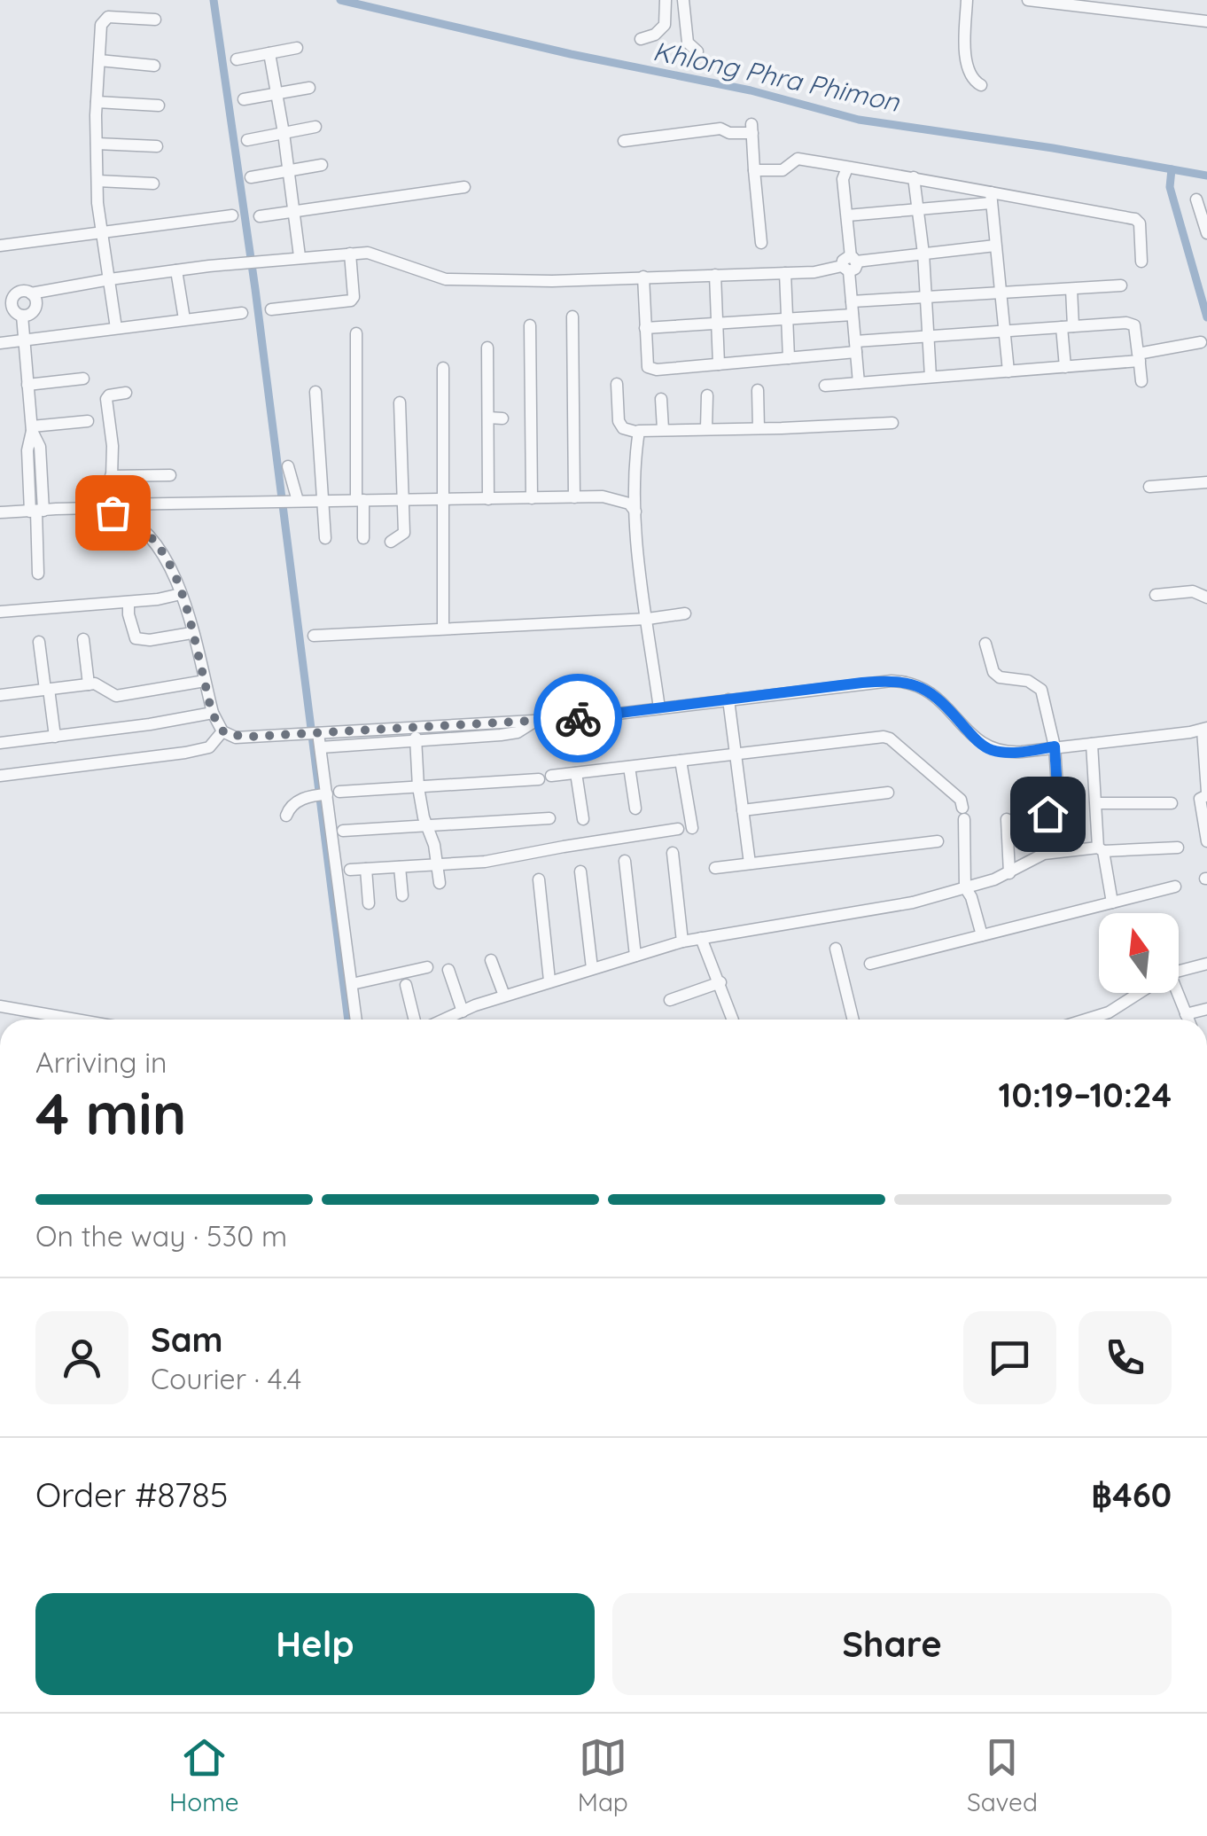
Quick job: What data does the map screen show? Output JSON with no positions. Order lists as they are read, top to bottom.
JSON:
{
  "water": ["Khlong Phra Phimon"],
  "north": "top",
  "page": {
    "heading": ["4 min", "Arriving in", "10:19–10:24"],
    "panel": [
      "Sam",
      "Courier · 4.4",
      "Order #8785",
      "฿460"
    ],
    "bar": "On the way · 530 m",
    "buttons": ["Help", "Share"],
    "tabs": ["Home", "Map", "Saved"]
  }
}
